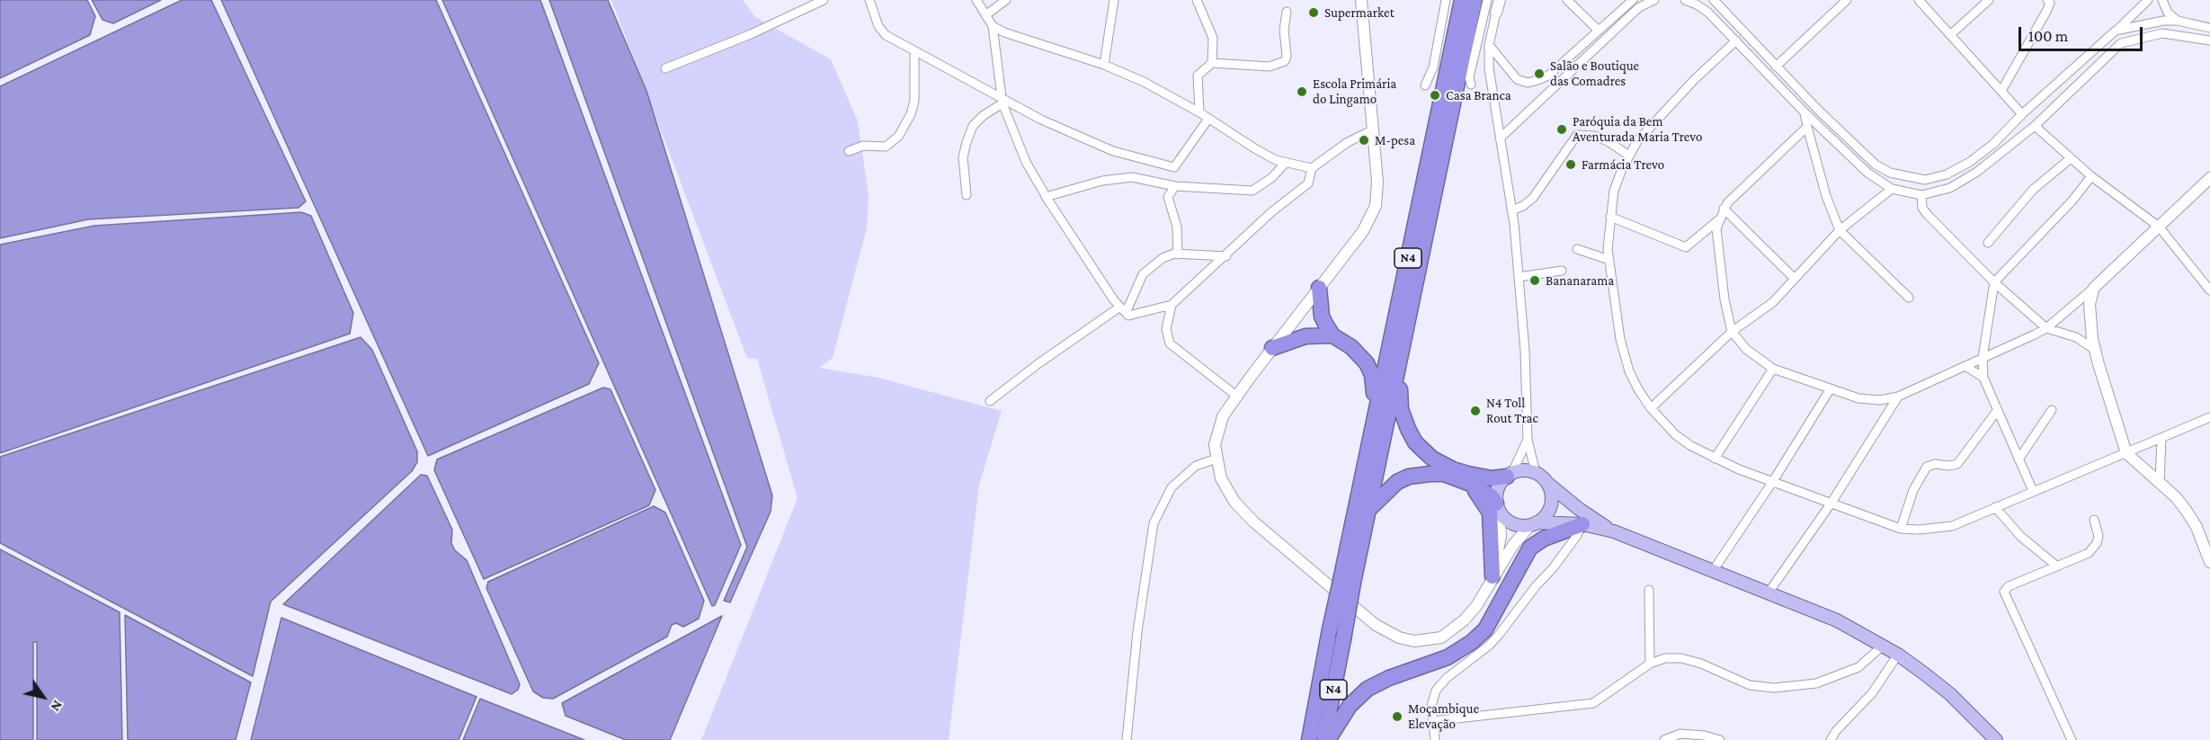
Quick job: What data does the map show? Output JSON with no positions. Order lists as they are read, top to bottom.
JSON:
{
  "streets": {
    "highway": ["N4"]
  },
  "places": [
    "Supermarket",
    "Salão e Boutique das Comadres",
    "Escola Primária do Lingamo",
    "Casa Branca",
    "Paróquia da Bem Aventurada Maria Trevo",
    "M-pesa",
    "Farmácia Trevo",
    "Bananarama",
    "N4 Toll Rout Trac",
    "Moçambique Elevação"
  ],
  "scale_bar": "100 m",
  "north": "bottom right"
}
